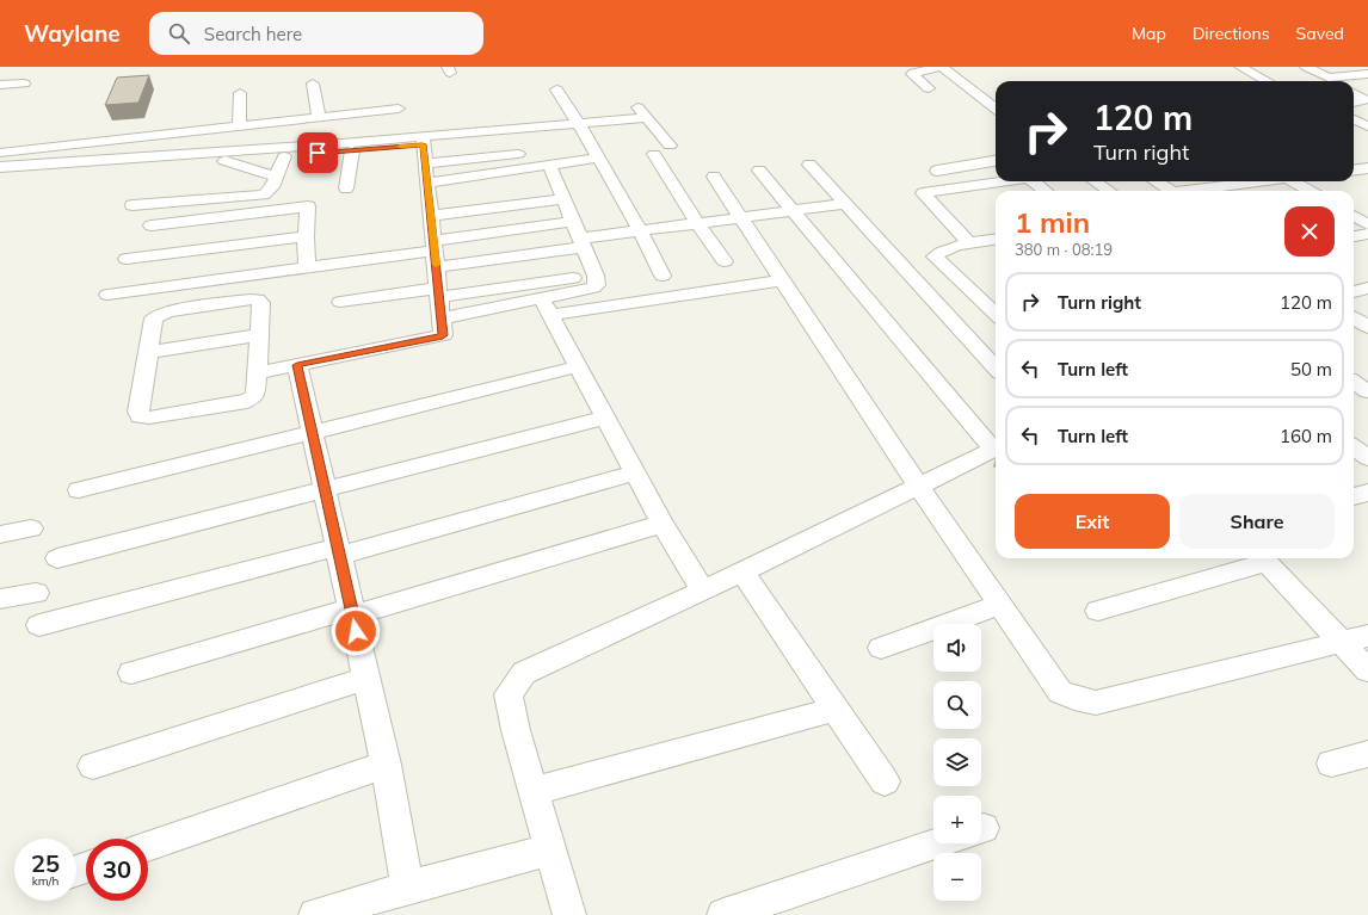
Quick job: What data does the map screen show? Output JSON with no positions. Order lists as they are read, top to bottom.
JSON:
{
  "page": {
    "header": "Waylane",
    "search": "Search here",
    "nav": ["Map", "Directions", "Saved"],
    "turn": ["120 m", "Turn right"],
    "heading": ["1 min", "380 m · 08:19"],
    "list": [
      {
        "name": "Turn right",
        "value": "120 m"
      },
      {
        "name": "Turn left",
        "value": "50 m"
      },
      {
        "name": "Turn left",
        "value": "160 m"
      }
    ],
    "buttons": ["Exit", "Share"],
    "map_buttons": ["+", "−"],
    "speed": "25 km/h",
    "limit": "30"
  }
}
